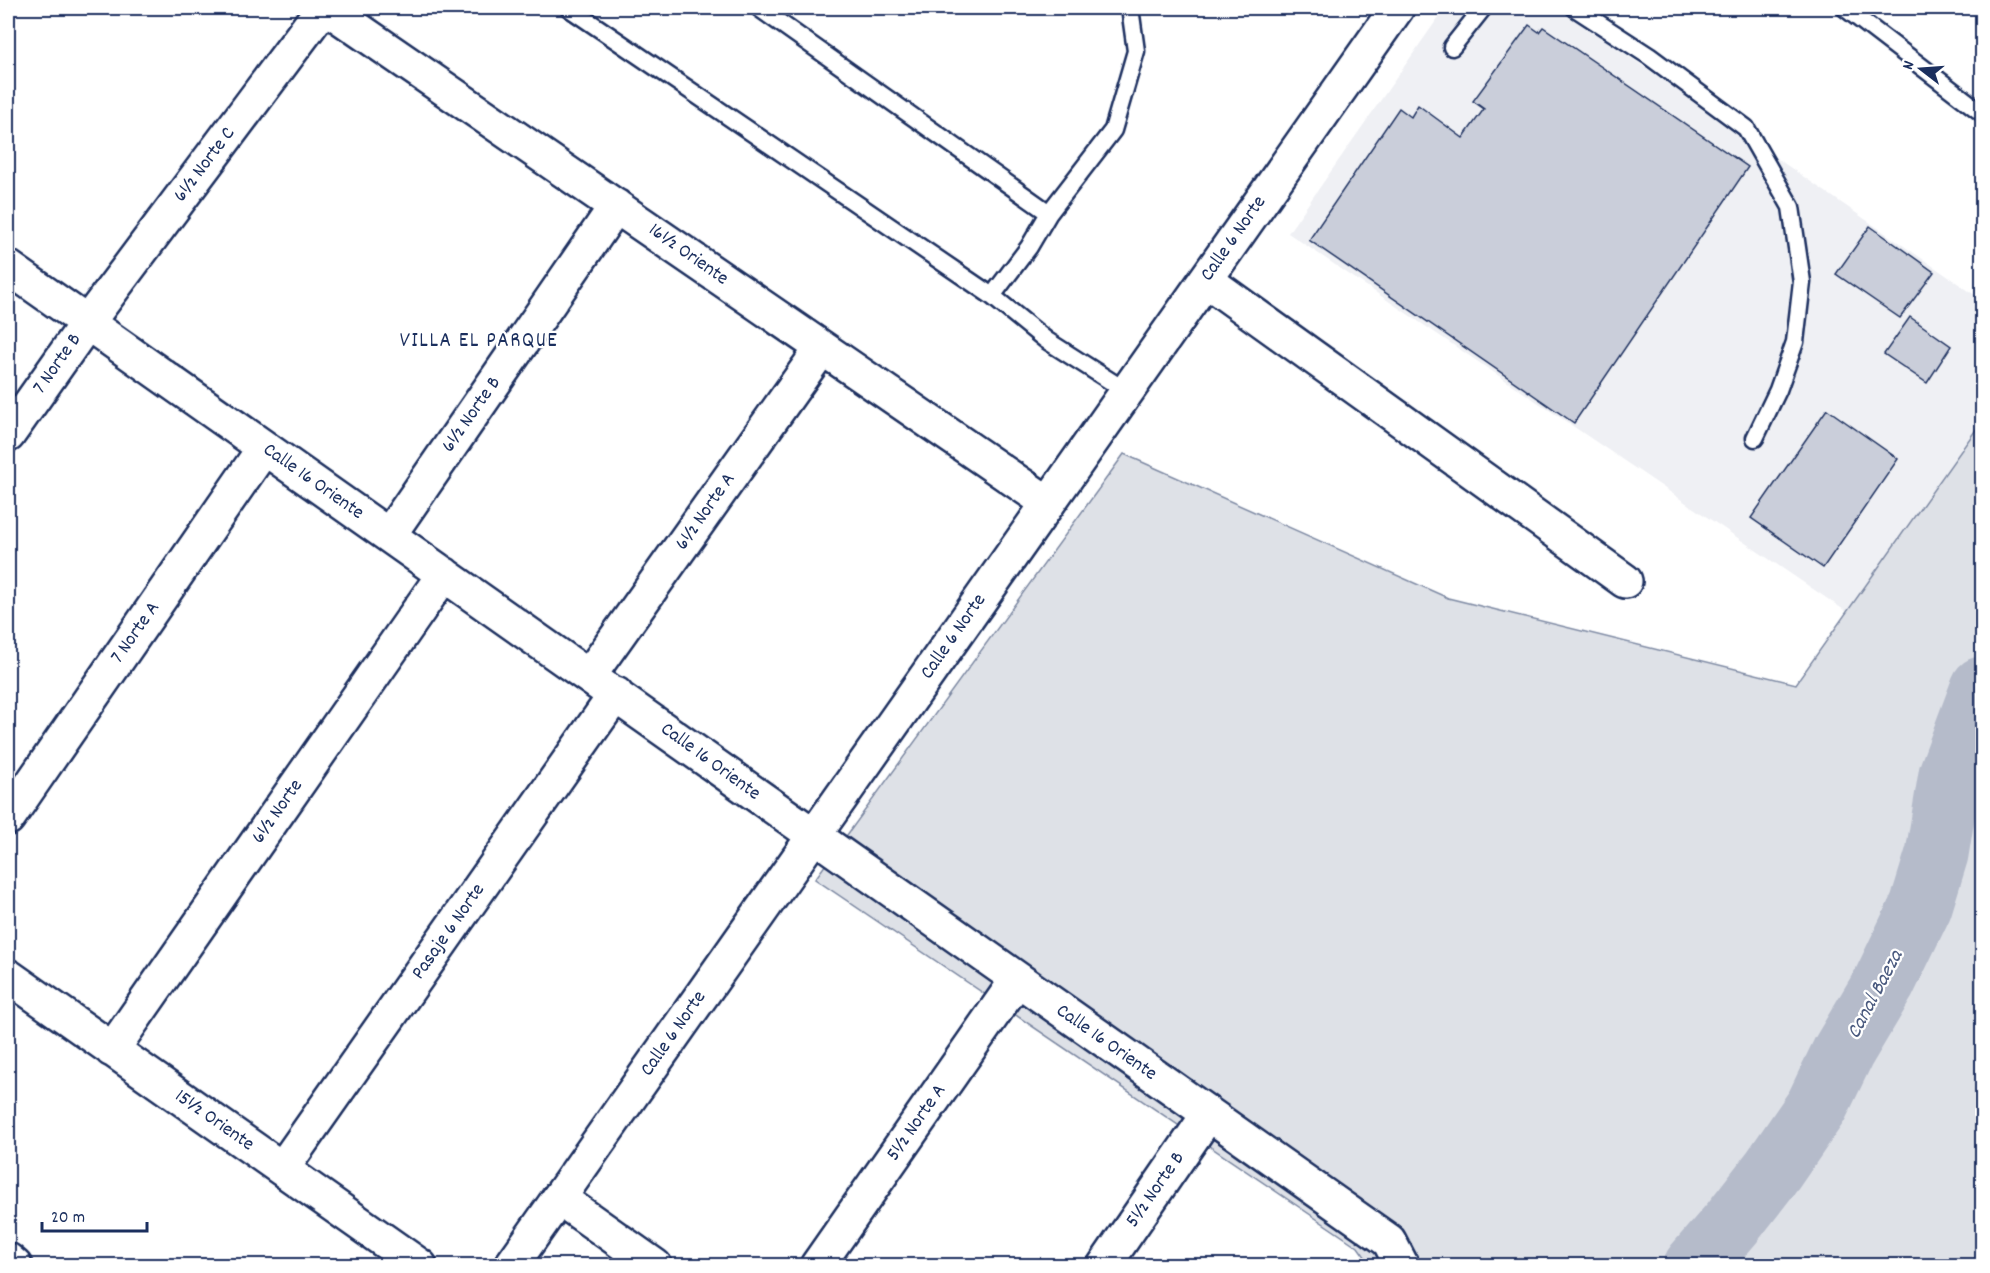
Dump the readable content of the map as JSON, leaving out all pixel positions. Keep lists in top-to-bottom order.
{
  "streets": {
    "street": [
      "6½ Norte C",
      "Calle 6 Norte",
      "16½ Oriente",
      "7 Norte B",
      "6½ Norte B",
      "Calle 16 Oriente",
      "6½ Norte A",
      "7 Norte A",
      "6½ Norte",
      "Pasaje 6 Norte",
      "15½ Oriente",
      "5½ Norte A",
      "5½ Norte B"
    ]
  },
  "crossings": [
    ["6½ Norte C", "16½ Oriente"],
    ["6½ Norte C", "7 Norte B"],
    ["6½ Norte C", "Calle 16 Oriente"],
    ["Calle 6 Norte", "16½ Oriente"],
    ["Calle 6 Norte", "Calle 16 Oriente"],
    ["16½ Oriente", "6½ Norte B"],
    ["16½ Oriente", "6½ Norte A"],
    ["7 Norte B", "Calle 16 Oriente"],
    ["6½ Norte B", "Calle 16 Oriente"],
    ["Calle 16 Oriente", "6½ Norte A"],
    ["Calle 16 Oriente", "7 Norte A"],
    ["Calle 16 Oriente", "6½ Norte"],
    ["Calle 16 Oriente", "Pasaje 6 Norte"],
    ["Calle 16 Oriente", "5½ Norte A"],
    ["Calle 16 Oriente", "5½ Norte B"],
    ["6½ Norte", "15½ Oriente"],
    ["Pasaje 6 Norte", "15½ Oriente"]
  ],
  "districts": ["VILLA EL PARQUE"],
  "water": ["Canal Baeza"],
  "scale_bar": "20 m",
  "north": "left"
}
